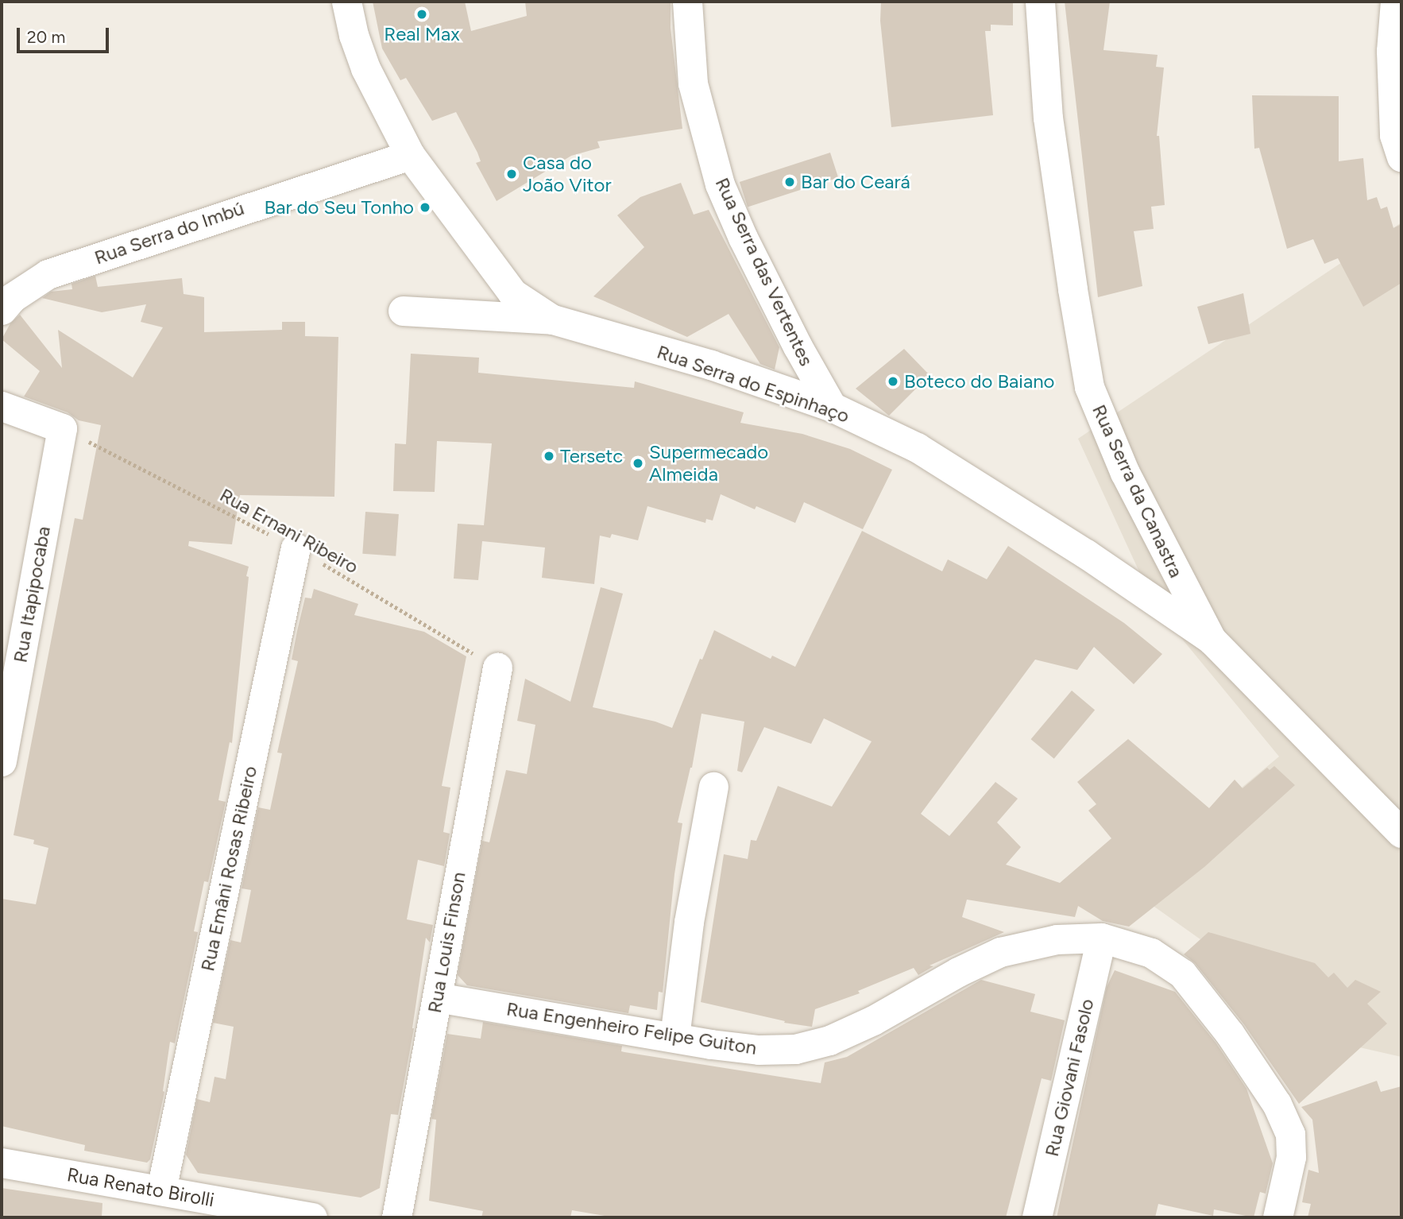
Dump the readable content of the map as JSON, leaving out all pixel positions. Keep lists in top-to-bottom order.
{
  "streets": {
    "street": [
      "Rua Serra do Imbú",
      "Rua Serra das Vertentes",
      "Rua Serra do Espinhaço",
      "Rua Serra da Canastra",
      "Rua Itapipocaba",
      "Rua Emâni Rosas Ribeiro",
      "Rua Louis Finson",
      "Rua Engenheiro Felipe Guiton",
      "Rua Giovani Fasolo",
      "Rua Renato Birolli"
    ],
    "path": ["Rua Ernani Ribeiro"]
  },
  "crossings": [
    ["Rua Serra das Vertentes", "Rua Serra do Espinhaço"],
    ["Rua Serra do Espinhaço", "Rua Serra da Canastra"],
    ["Rua Ernani Ribeiro", "Rua Itapipocaba"],
    ["Rua Ernani Ribeiro", "Rua Emâni Rosas Ribeiro"],
    ["Rua Ernani Ribeiro", "Rua Louis Finson"],
    ["Rua Emâni Rosas Ribeiro", "Rua Renato Birolli"],
    ["Rua Louis Finson", "Rua Engenheiro Felipe Guiton"],
    ["Rua Engenheiro Felipe Guiton", "Rua Giovani Fasolo"]
  ],
  "places": [
    "Real Max",
    "Casa do João Vitor",
    "Bar do Ceará",
    "Bar do Seu Tonho",
    "Boteco do Baiano",
    "Tersetc",
    "Supermecado Almeida"
  ],
  "scale_bar": "20 m"
}
